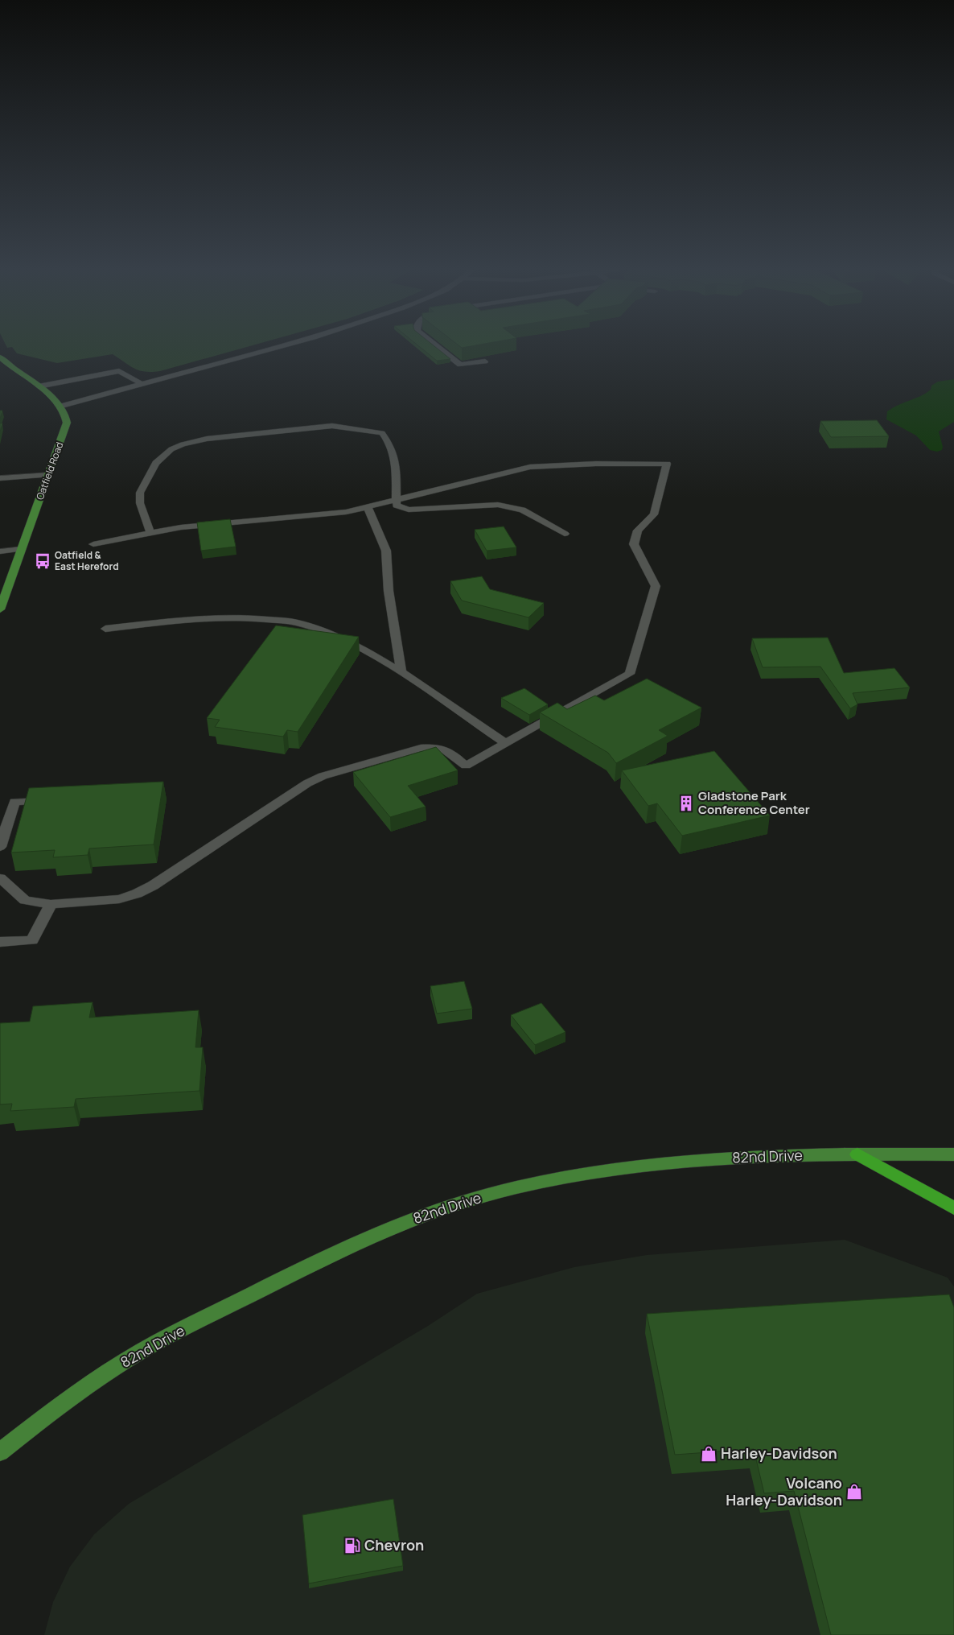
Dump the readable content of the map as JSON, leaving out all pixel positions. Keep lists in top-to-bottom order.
{
  "streets": {
    "main road": ["Oatfield Road", "82nd Drive"]
  },
  "places": {
    "bus stop": ["Oatfield & East Hereford"],
    "building": ["Gladstone Park Conference Center"],
    "shop": ["Harley-Davidson", "Volcano Harley-Davidson"],
    "fuel station": ["Chevron"]
  }
}
